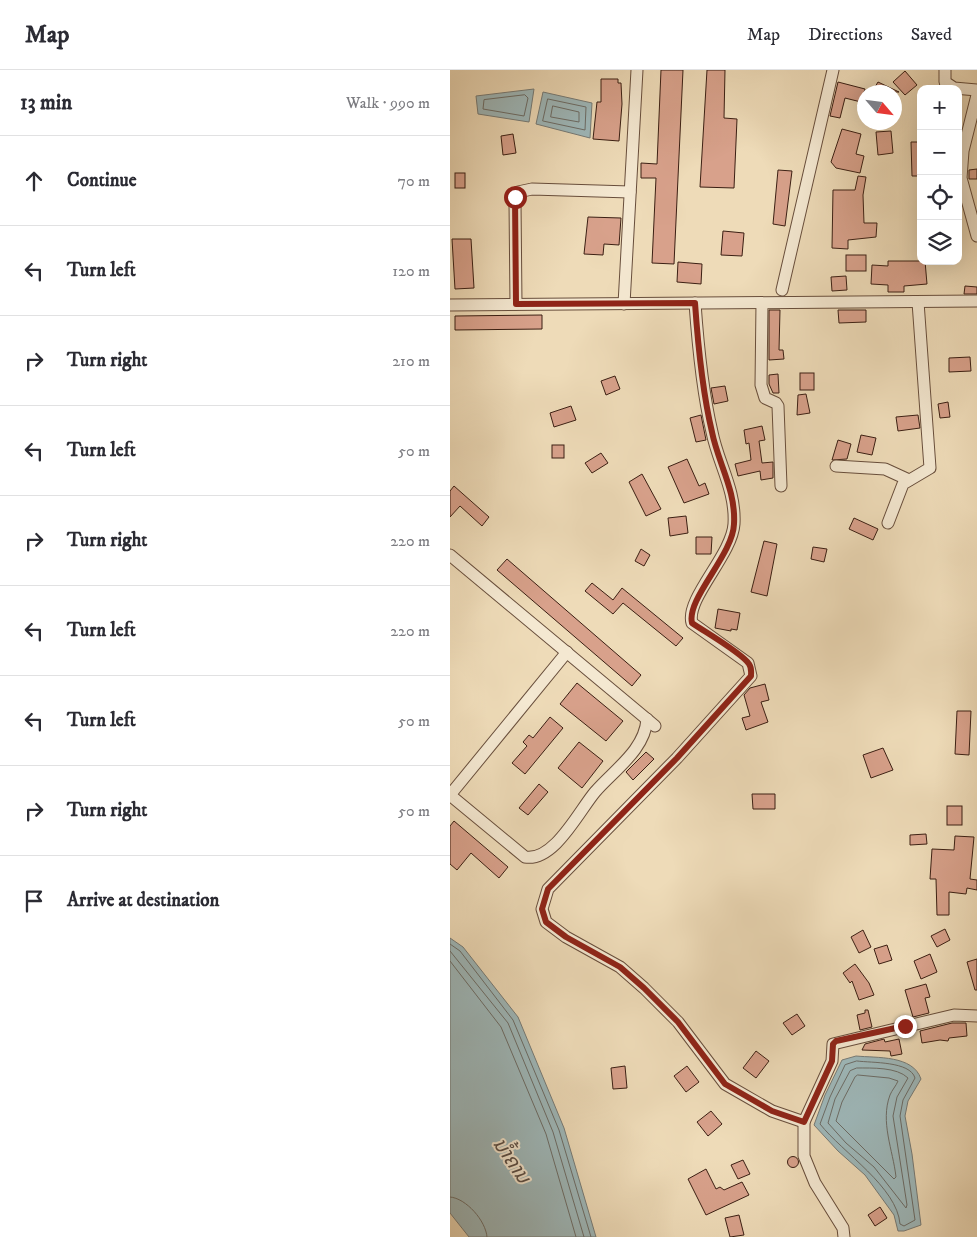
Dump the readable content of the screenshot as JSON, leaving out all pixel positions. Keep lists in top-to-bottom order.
{
  "water": ["ນ້ຳຄານ"],
  "north": "bottom right",
  "page": {
    "header": "Map",
    "nav": ["Map", "Directions", "Saved"],
    "heading": ["13 min", "Walk · 990 m"],
    "map_buttons": ["+", "−"],
    "list": [
      ["Continue", "70 m"],
      ["Turn left", "120 m"],
      ["Turn right", "210 m"],
      ["Turn left", "50 m"],
      ["Turn right", "220 m"],
      ["Turn left", "220 m"],
      ["Turn left", "50 m"],
      ["Turn right", "50 m"],
      "Arrive at destination"
    ]
  }
}
